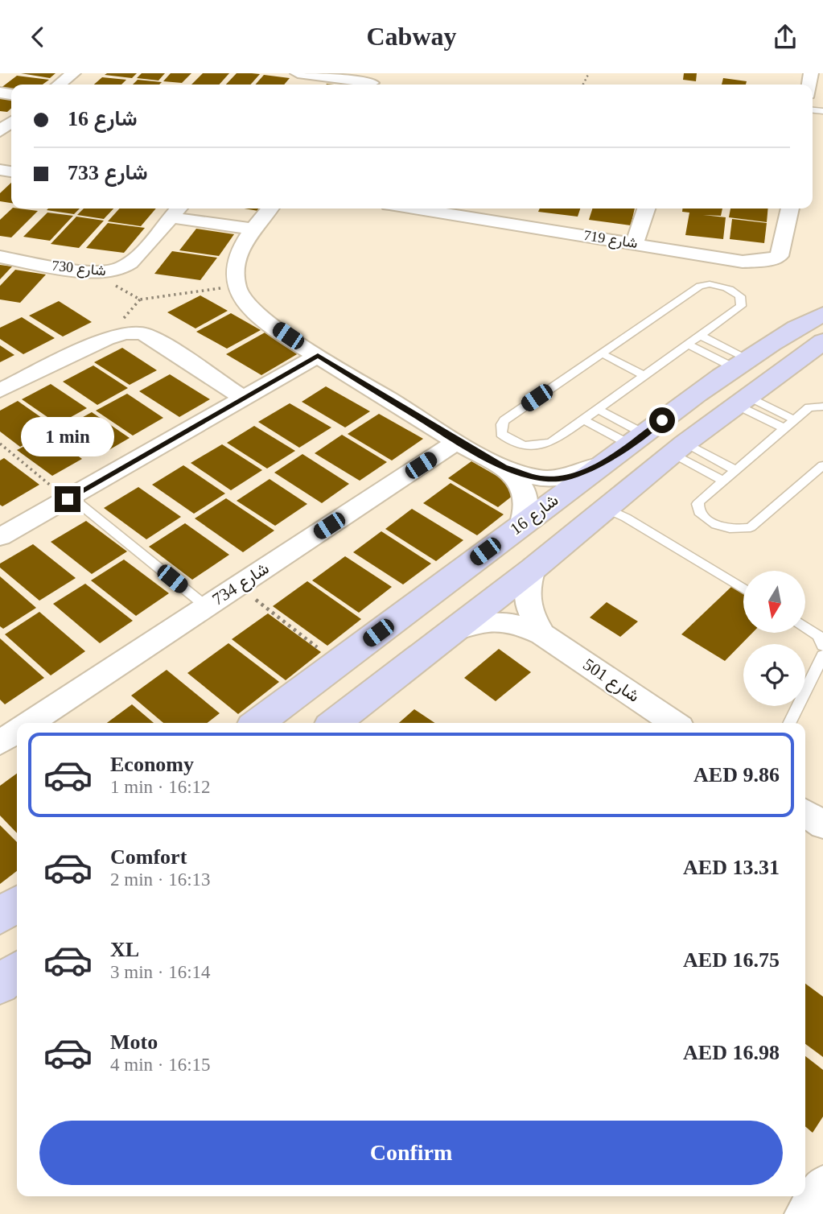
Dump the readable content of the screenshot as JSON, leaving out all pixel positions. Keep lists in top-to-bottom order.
{
  "streets": {
    "street": [
      "شارع 719",
      "شارع 730",
      "شارع 16",
      "شارع 734",
      "شارع 501"
    ]
  },
  "north": "bottom",
  "page": {
    "header": "Cabway",
    "banner": ["شارع 16", "شارع 733"],
    "bubble": "1 min",
    "list": [
      {
        "name": "Economy",
        "note": "1 min · 16:12",
        "value": "AED 9.86"
      },
      {
        "name": "Comfort",
        "note": "2 min · 16:13",
        "value": "AED 13.31"
      },
      {
        "name": "XL",
        "note": "3 min · 16:14",
        "value": "AED 16.75"
      },
      {
        "name": "Moto",
        "note": "4 min · 16:15",
        "value": "AED 16.98"
      }
    ],
    "buttons": "Confirm"
  }
}
